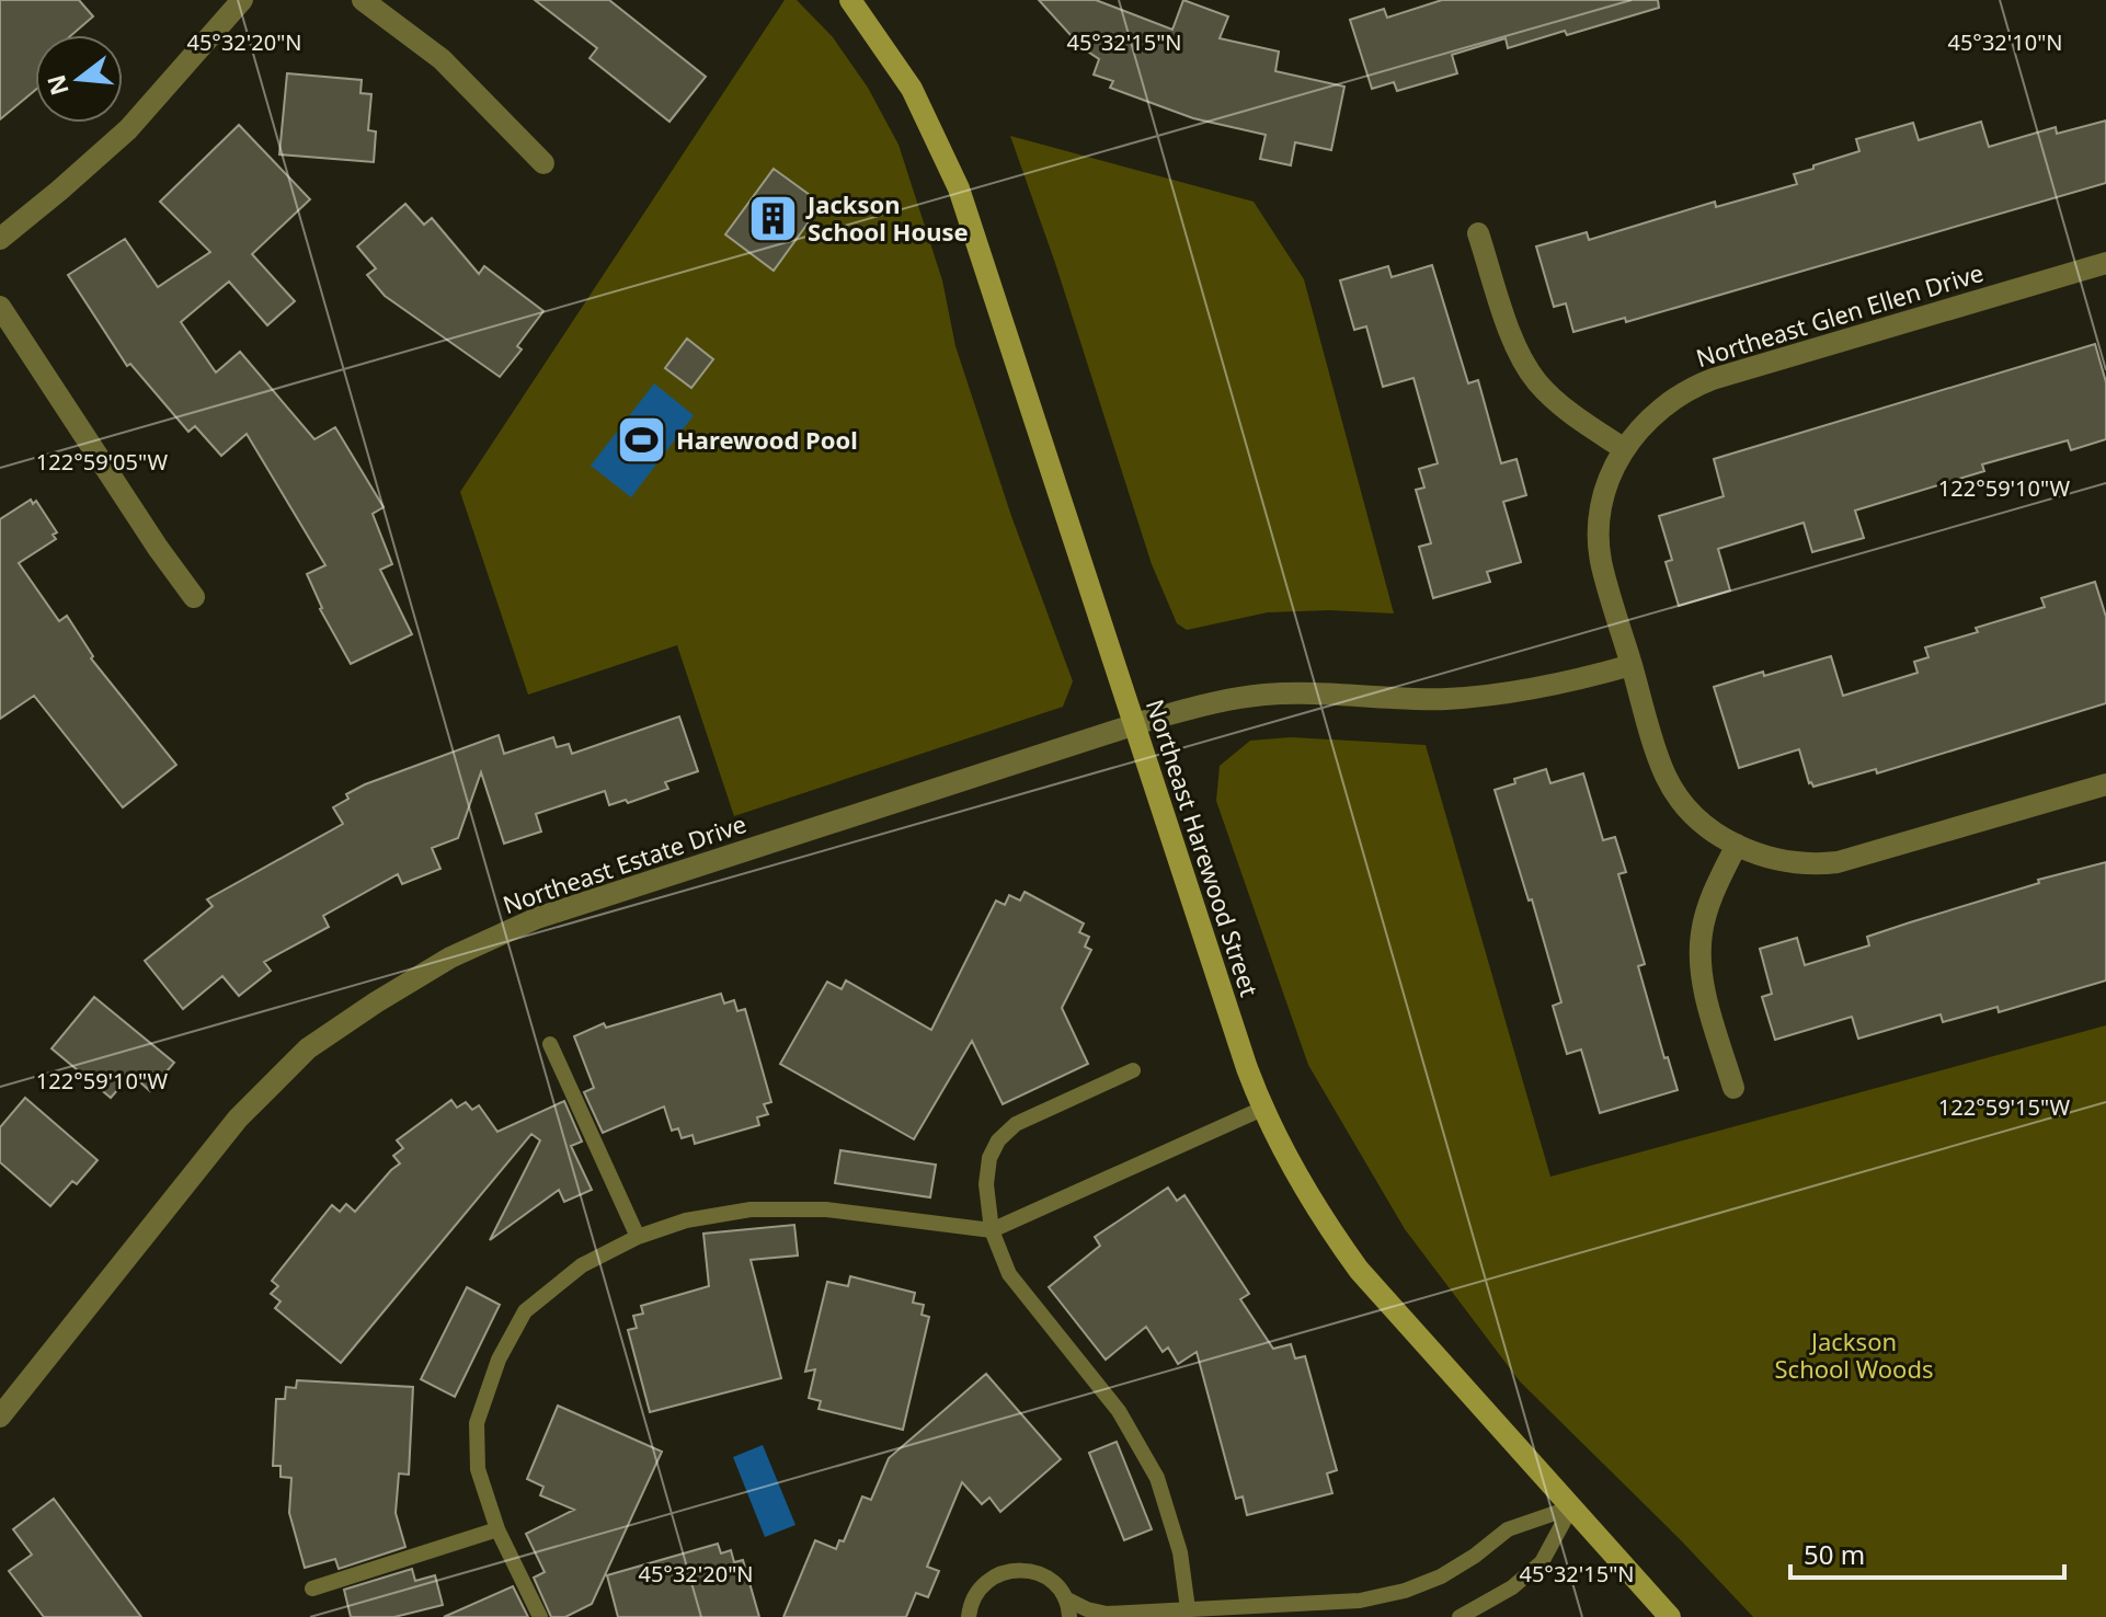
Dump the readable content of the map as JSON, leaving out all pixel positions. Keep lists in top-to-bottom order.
{
  "streets": {
    "street": ["Northeast Glen Ellen Drive", "Northeast Harewood Street", "Northeast Estate Drive"]
  },
  "crossings": [
    ["Northeast Glen Ellen Drive", "Northeast Estate Drive"],
    ["Northeast Harewood Street", "Northeast Estate Drive"]
  ],
  "parks": ["Jackson School Woods"],
  "places": {
    "building": ["Jackson School House"],
    "sports": ["Harewood Pool"]
  },
  "scale_bar": "50 m",
  "north": "left",
  "coordinates": [
    "45°32'20\"N",
    "45°32'15\"N",
    "45°32'10\"N",
    "122°59'05\"W",
    "122°59'10\"W",
    "122°59'15\"W"
  ]
}
